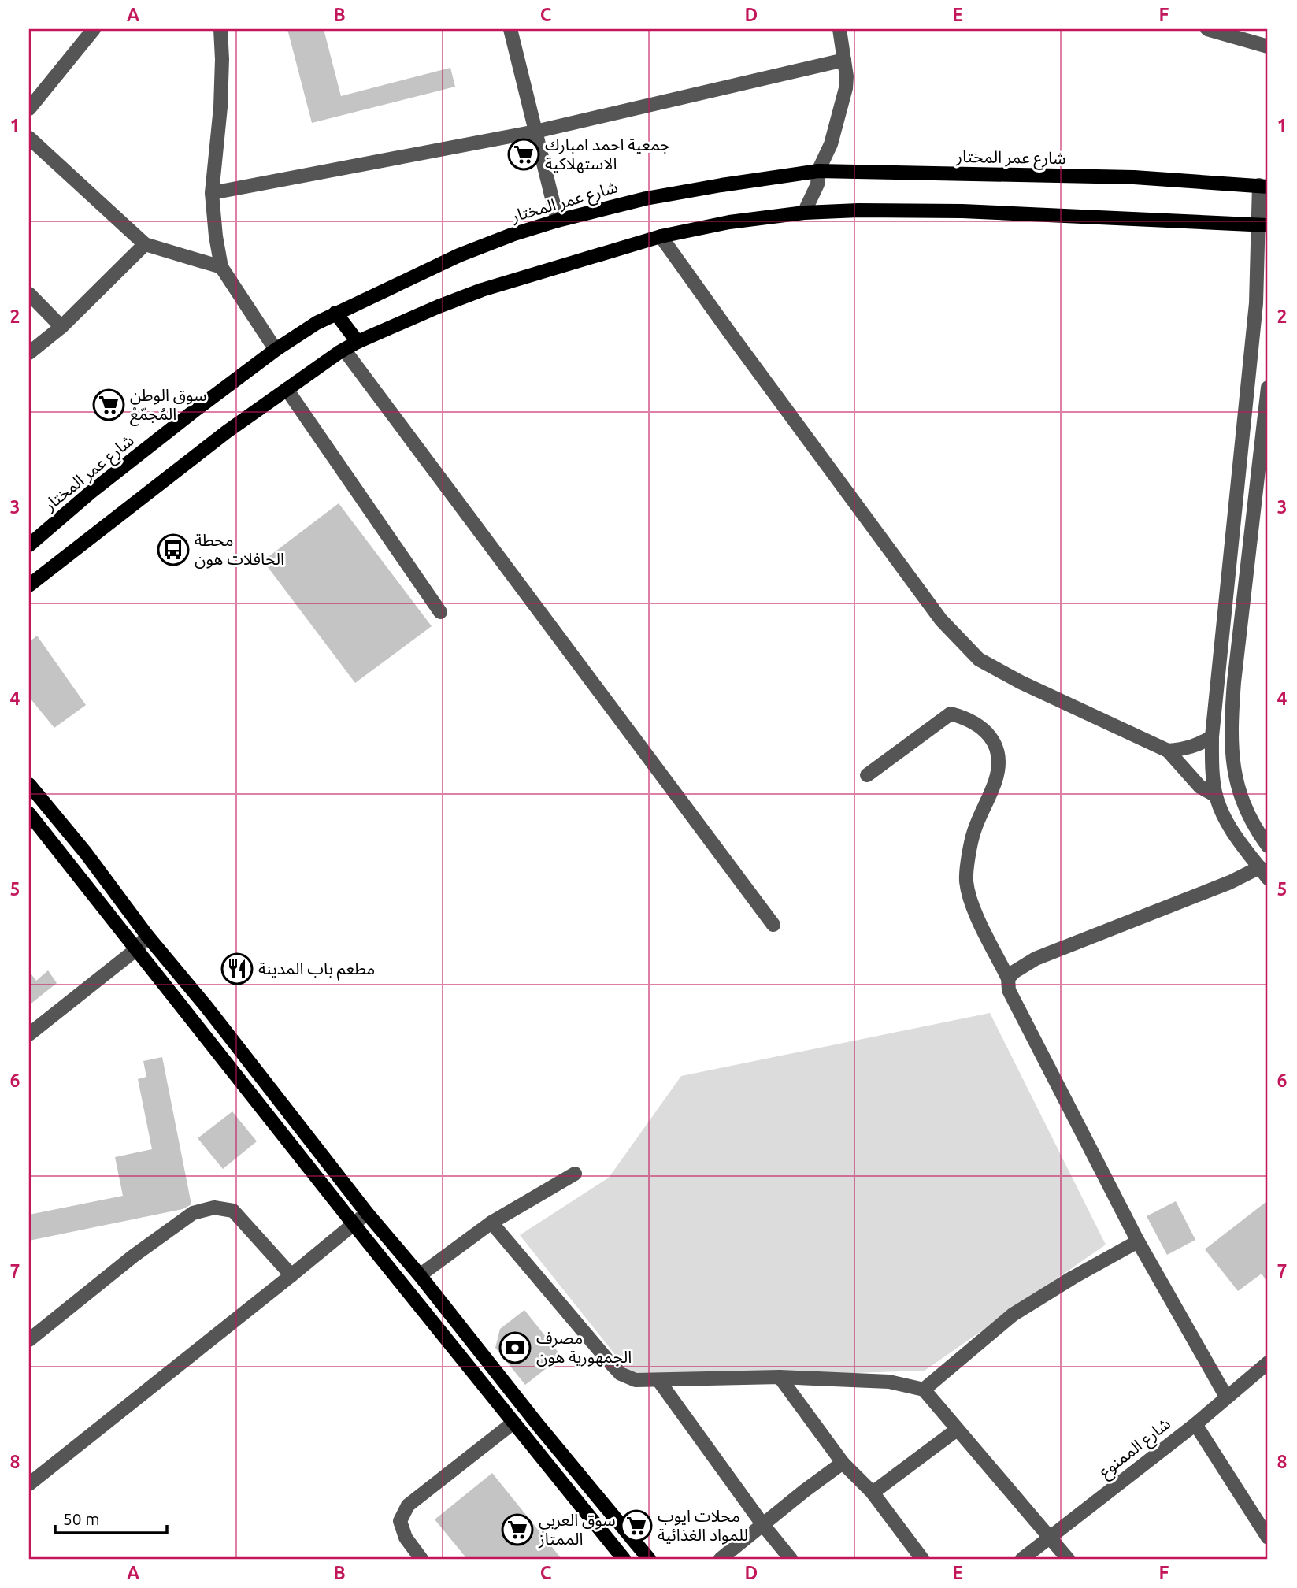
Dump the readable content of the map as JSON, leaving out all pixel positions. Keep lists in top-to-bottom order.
{
  "streets": {
    "main road": ["شارع عمر المختار"],
    "street": ["شارع الممنوع"]
  },
  "places": {
    "supermarket": [
      "جمعية احمد امبارك الاستهلاكية",
      "سوق الوطن المُجمّعْ",
      "محلات ايوب للمواد الغذائية",
      "سوق العربي الممتاز"
    ],
    "bus stop": ["محطة الحافلات هون"],
    "restaurant": ["مطعم باب المدينة"],
    "bank": ["مصرف الجمهورية هون"]
  },
  "scale_bar": "50 m",
  "grid": {
    "columns": [
      "A",
      "B",
      "C",
      "D",
      "E",
      "F"
    ],
    "rows": [
      "1",
      "2",
      "3",
      "4",
      "5",
      "6",
      "7",
      "8"
    ]
  }
}
